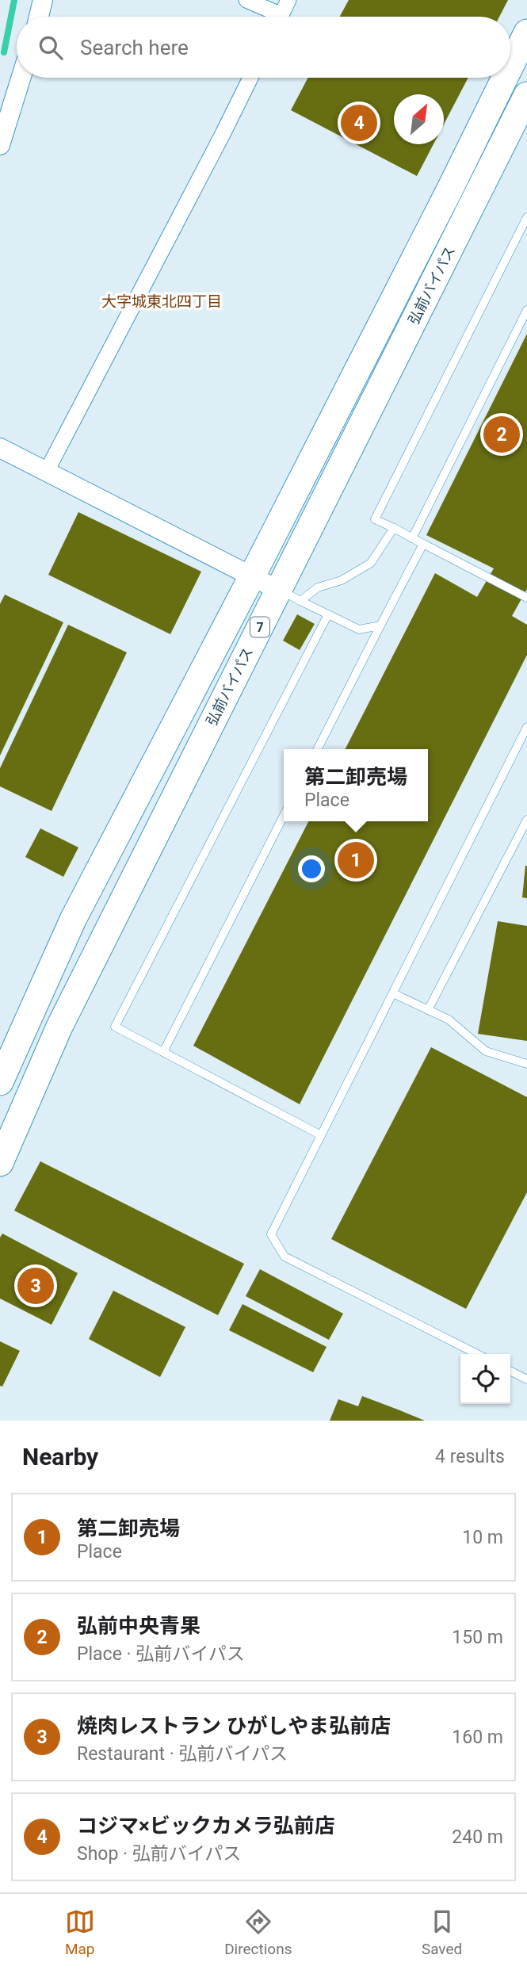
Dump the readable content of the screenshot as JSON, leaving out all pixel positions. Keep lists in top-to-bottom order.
{
  "streets": {
    "highway": ["弘前バイパス", "7"]
  },
  "districts": ["大字城東北四丁目"],
  "north": "top right",
  "page": {
    "search": "Search here",
    "pins": [
      "4",
      "2",
      "1",
      "3"
    ],
    "popup": ["第二卸売場", "Place"],
    "heading": ["Nearby", "4 results"],
    "list": [
      {
        "mark": "1",
        "name": "第二卸売場",
        "note": "Place",
        "value": "10 m"
      },
      {
        "mark": "2",
        "name": "弘前中央青果",
        "note": "Place · 弘前バイパス",
        "value": "150 m"
      },
      {
        "mark": "3",
        "name": "焼肉レストラン ひがしやま弘前店",
        "note": "Restaurant · 弘前バイパス",
        "value": "160 m"
      },
      {
        "mark": "4",
        "name": "コジマ×ビックカメラ弘前店",
        "note": "Shop · 弘前バイパス",
        "value": "240 m"
      }
    ],
    "nav": ["Map", "Directions", "Saved"]
  }
}
